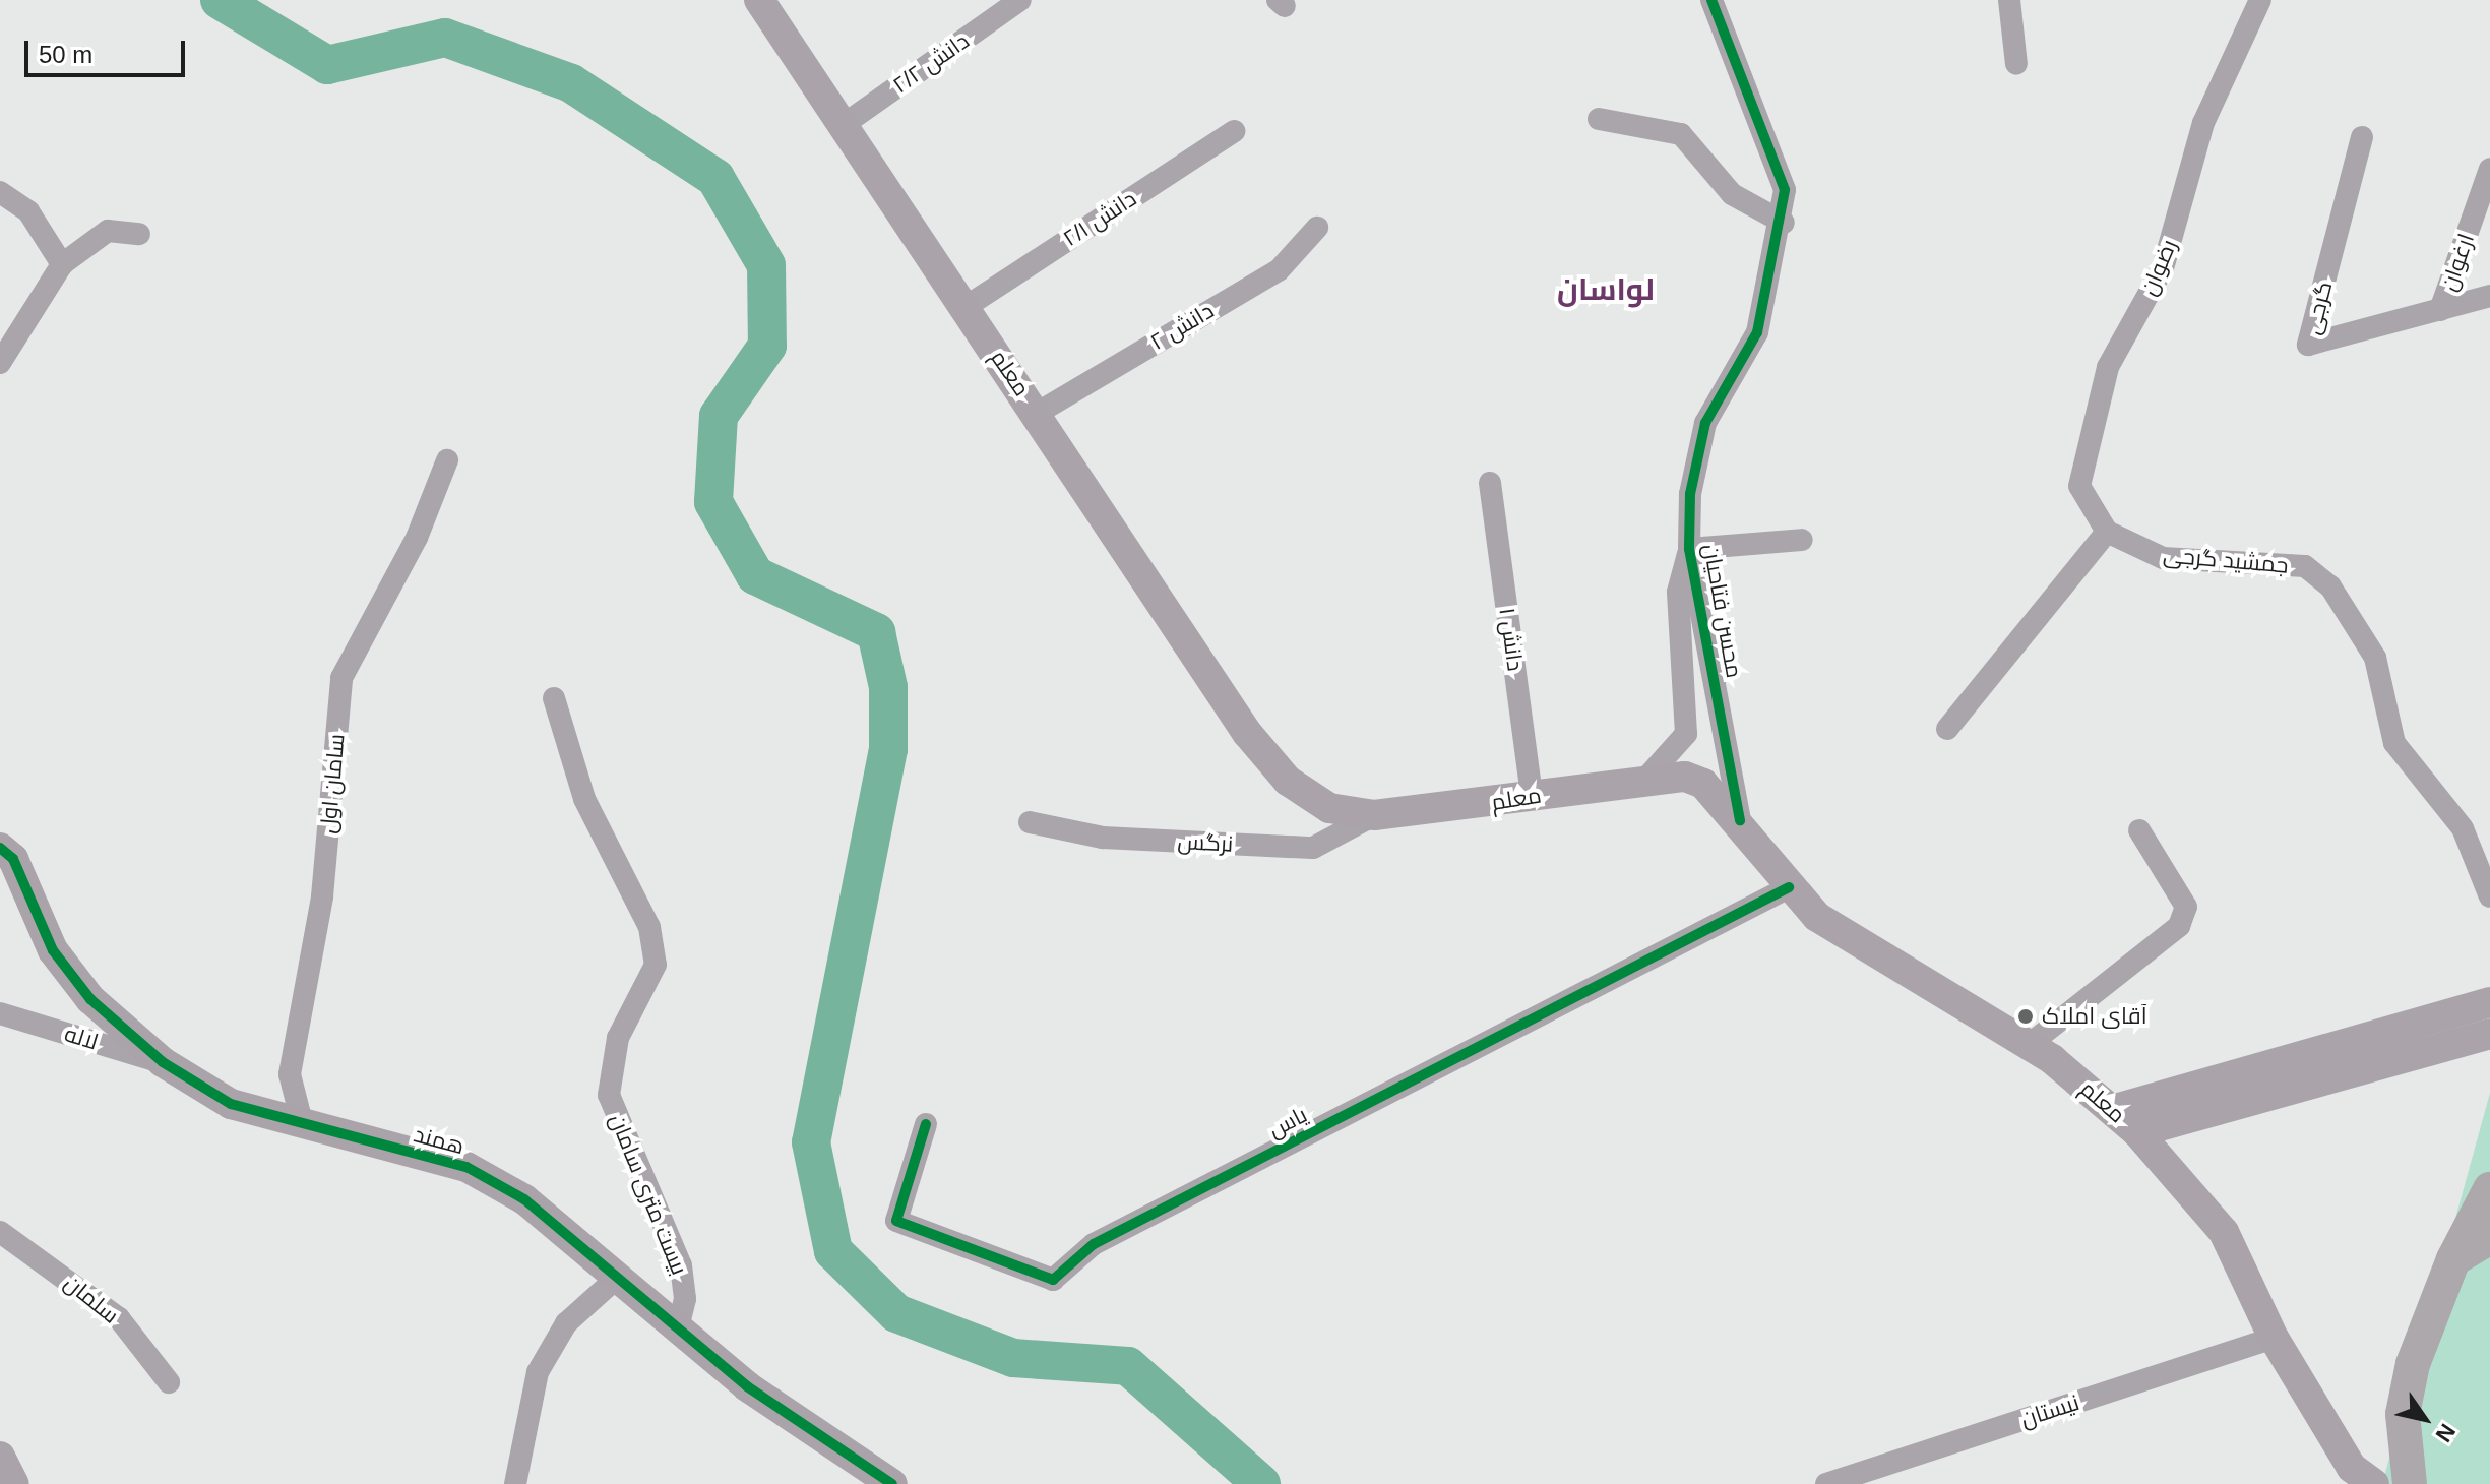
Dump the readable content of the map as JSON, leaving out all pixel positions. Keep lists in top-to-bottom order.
{
  "streets": {
    "main road": ["معلم", "همند"],
    "street": [
      "دانش ۲/۲",
      "دانش ۲/۱",
      "ارغوان",
      "رضوان",
      "گرجی",
      "دانش ۲",
      "جمشید گرجی",
      "محسن فتاحیان",
      "دانش ۱",
      "سامان اول",
      "نرگس",
      "لاله",
      "یاس",
      "بیست متری سامان",
      "سلمان",
      "نیستان"
    ]
  },
  "crossings": [
    ["دانش ۲/۲", "معلم"],
    ["دانش ۲/۱", "معلم"],
    ["ارغوان", "گرجی"],
    ["رضوان", "جمشید گرجی"],
    ["دانش ۲", "معلم"],
    ["معلم", "محسن فتاحیان"],
    ["معلم", "دانش ۱"],
    ["معلم", "نرگس"],
    ["معلم", "یاس"],
    ["معلم", "نیستان"],
    ["سامان اول", "همند"],
    ["لاله", "همند"],
    ["همند", "بیست متری سامان"]
  ],
  "districts": ["لواسان"],
  "places": ["آقای املاک"],
  "scale_bar": "50 m",
  "north": "bottom right"
}
